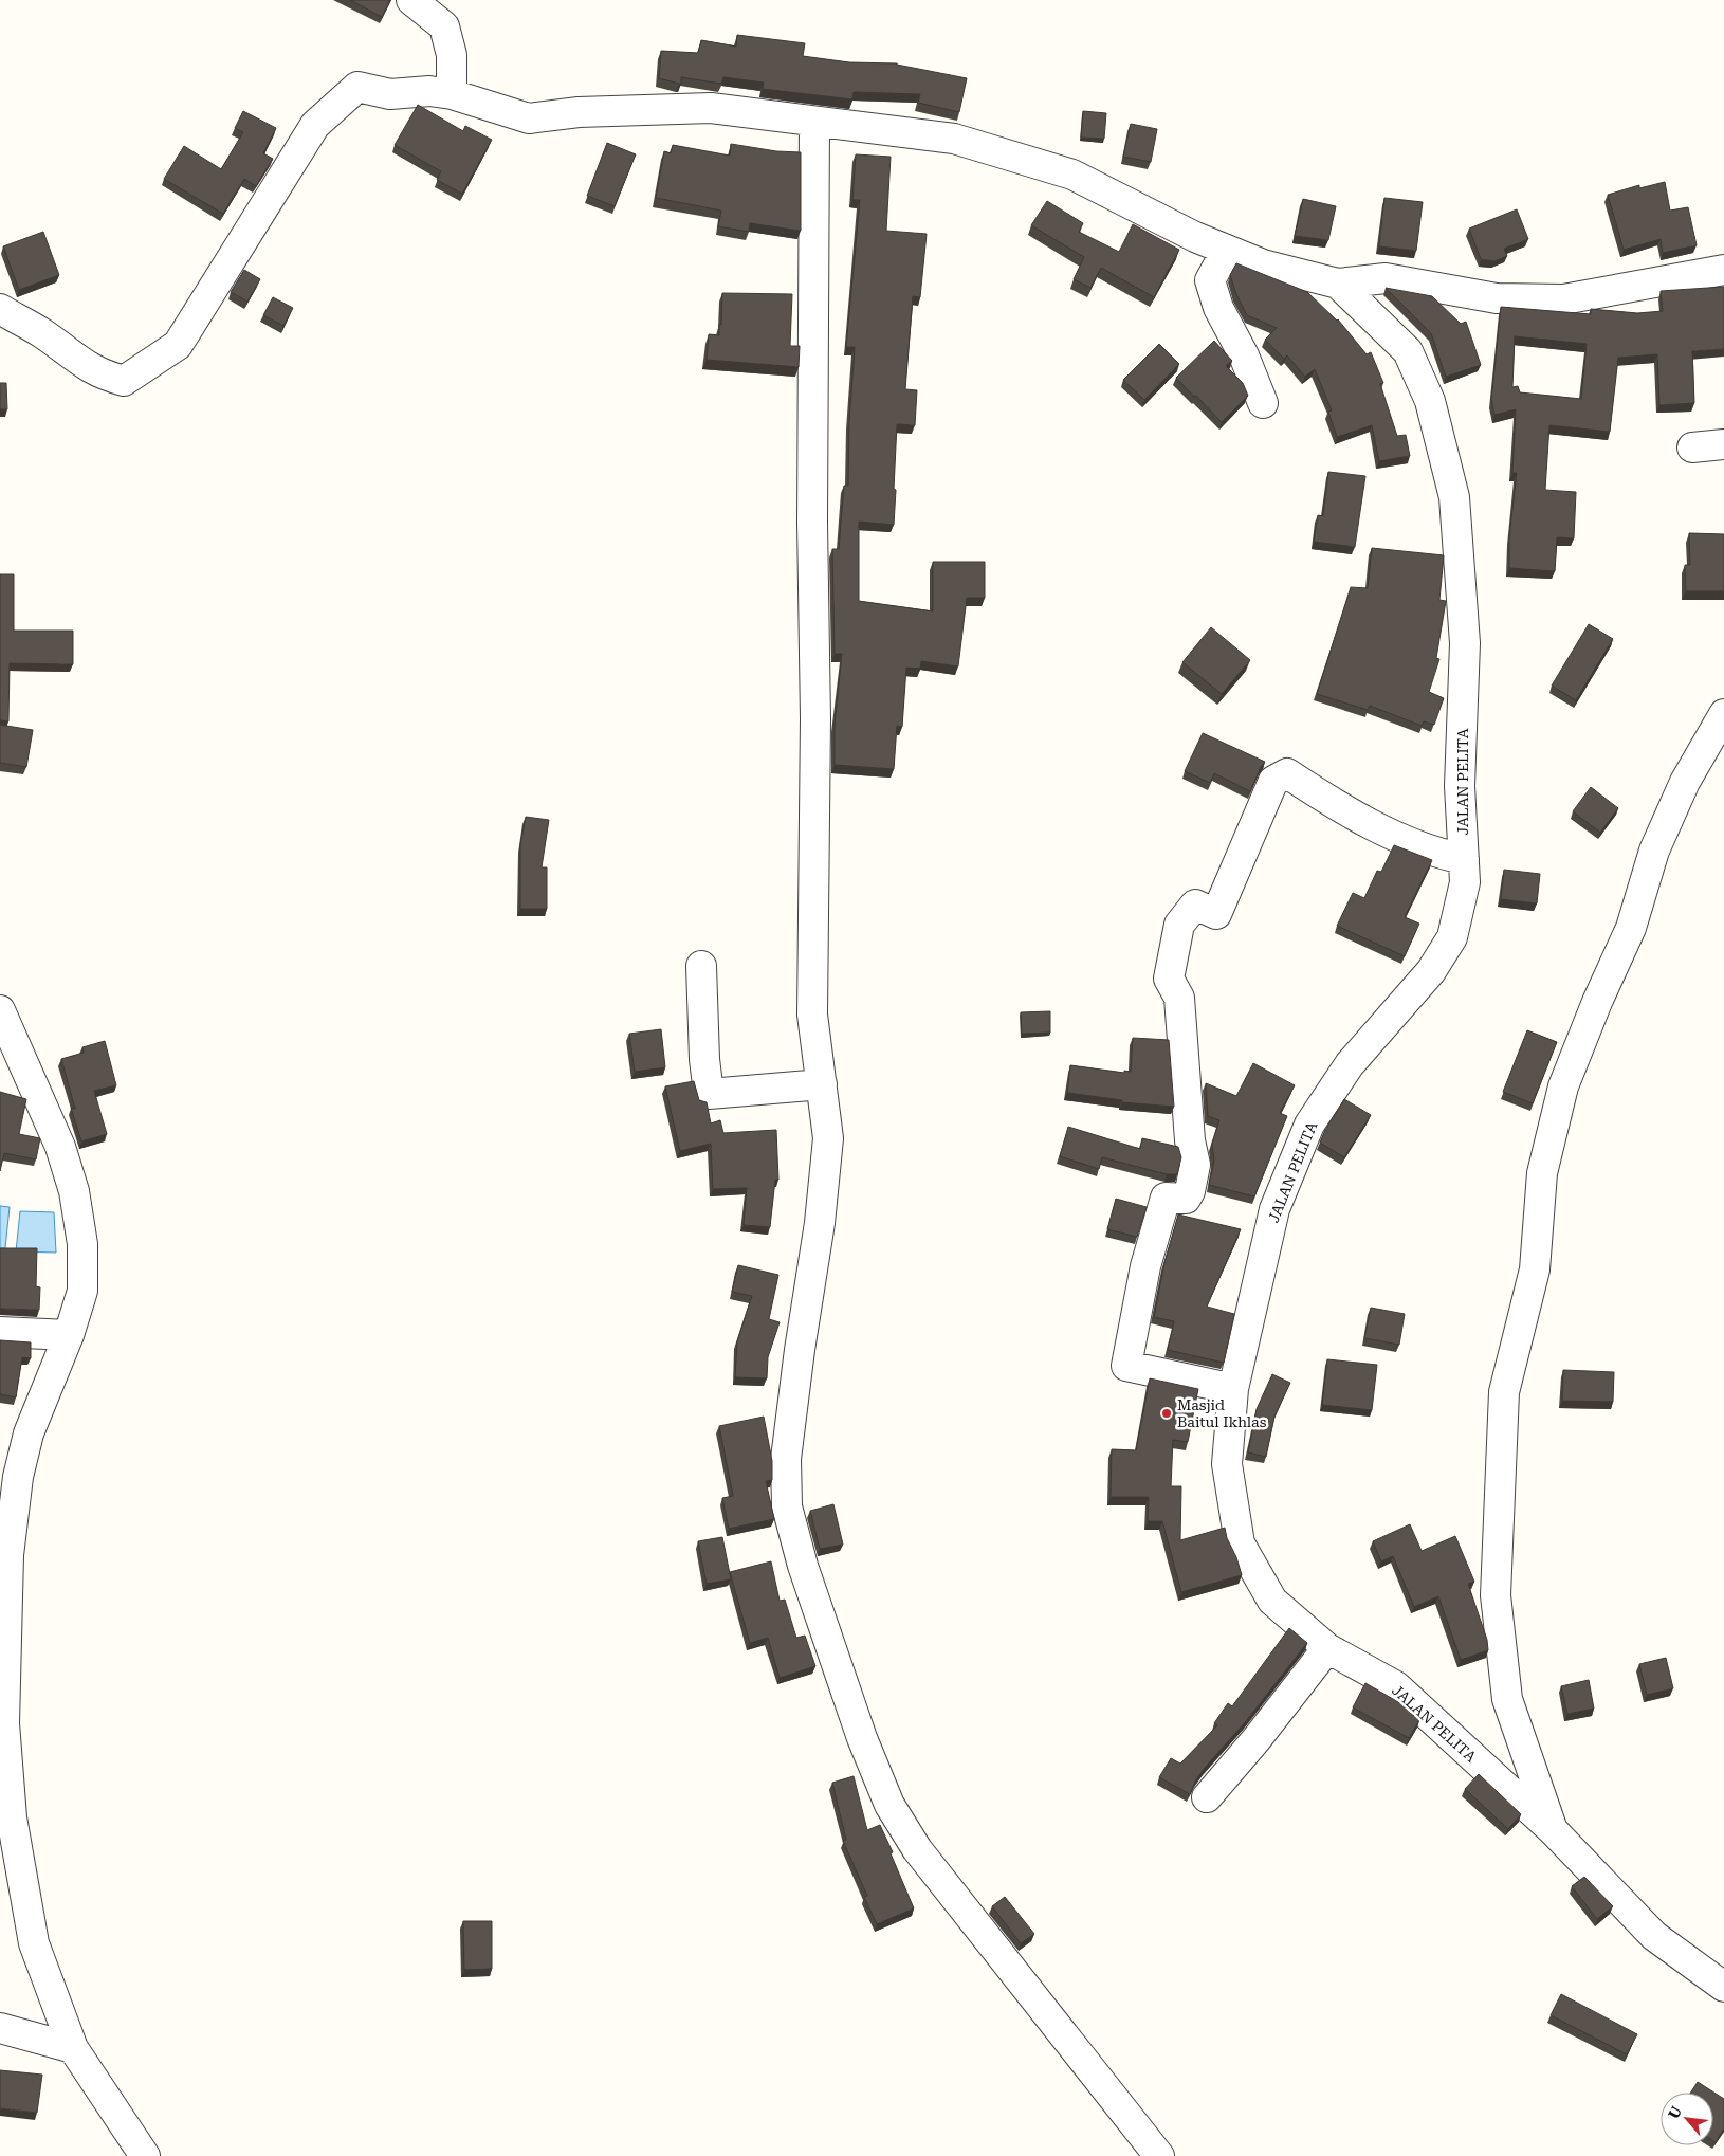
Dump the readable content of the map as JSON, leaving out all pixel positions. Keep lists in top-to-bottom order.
{
  "streets": {
    "street": ["JALAN PELITA"]
  },
  "places": ["Masjid Baitul Ikhlas"],
  "north": "top left"
}
